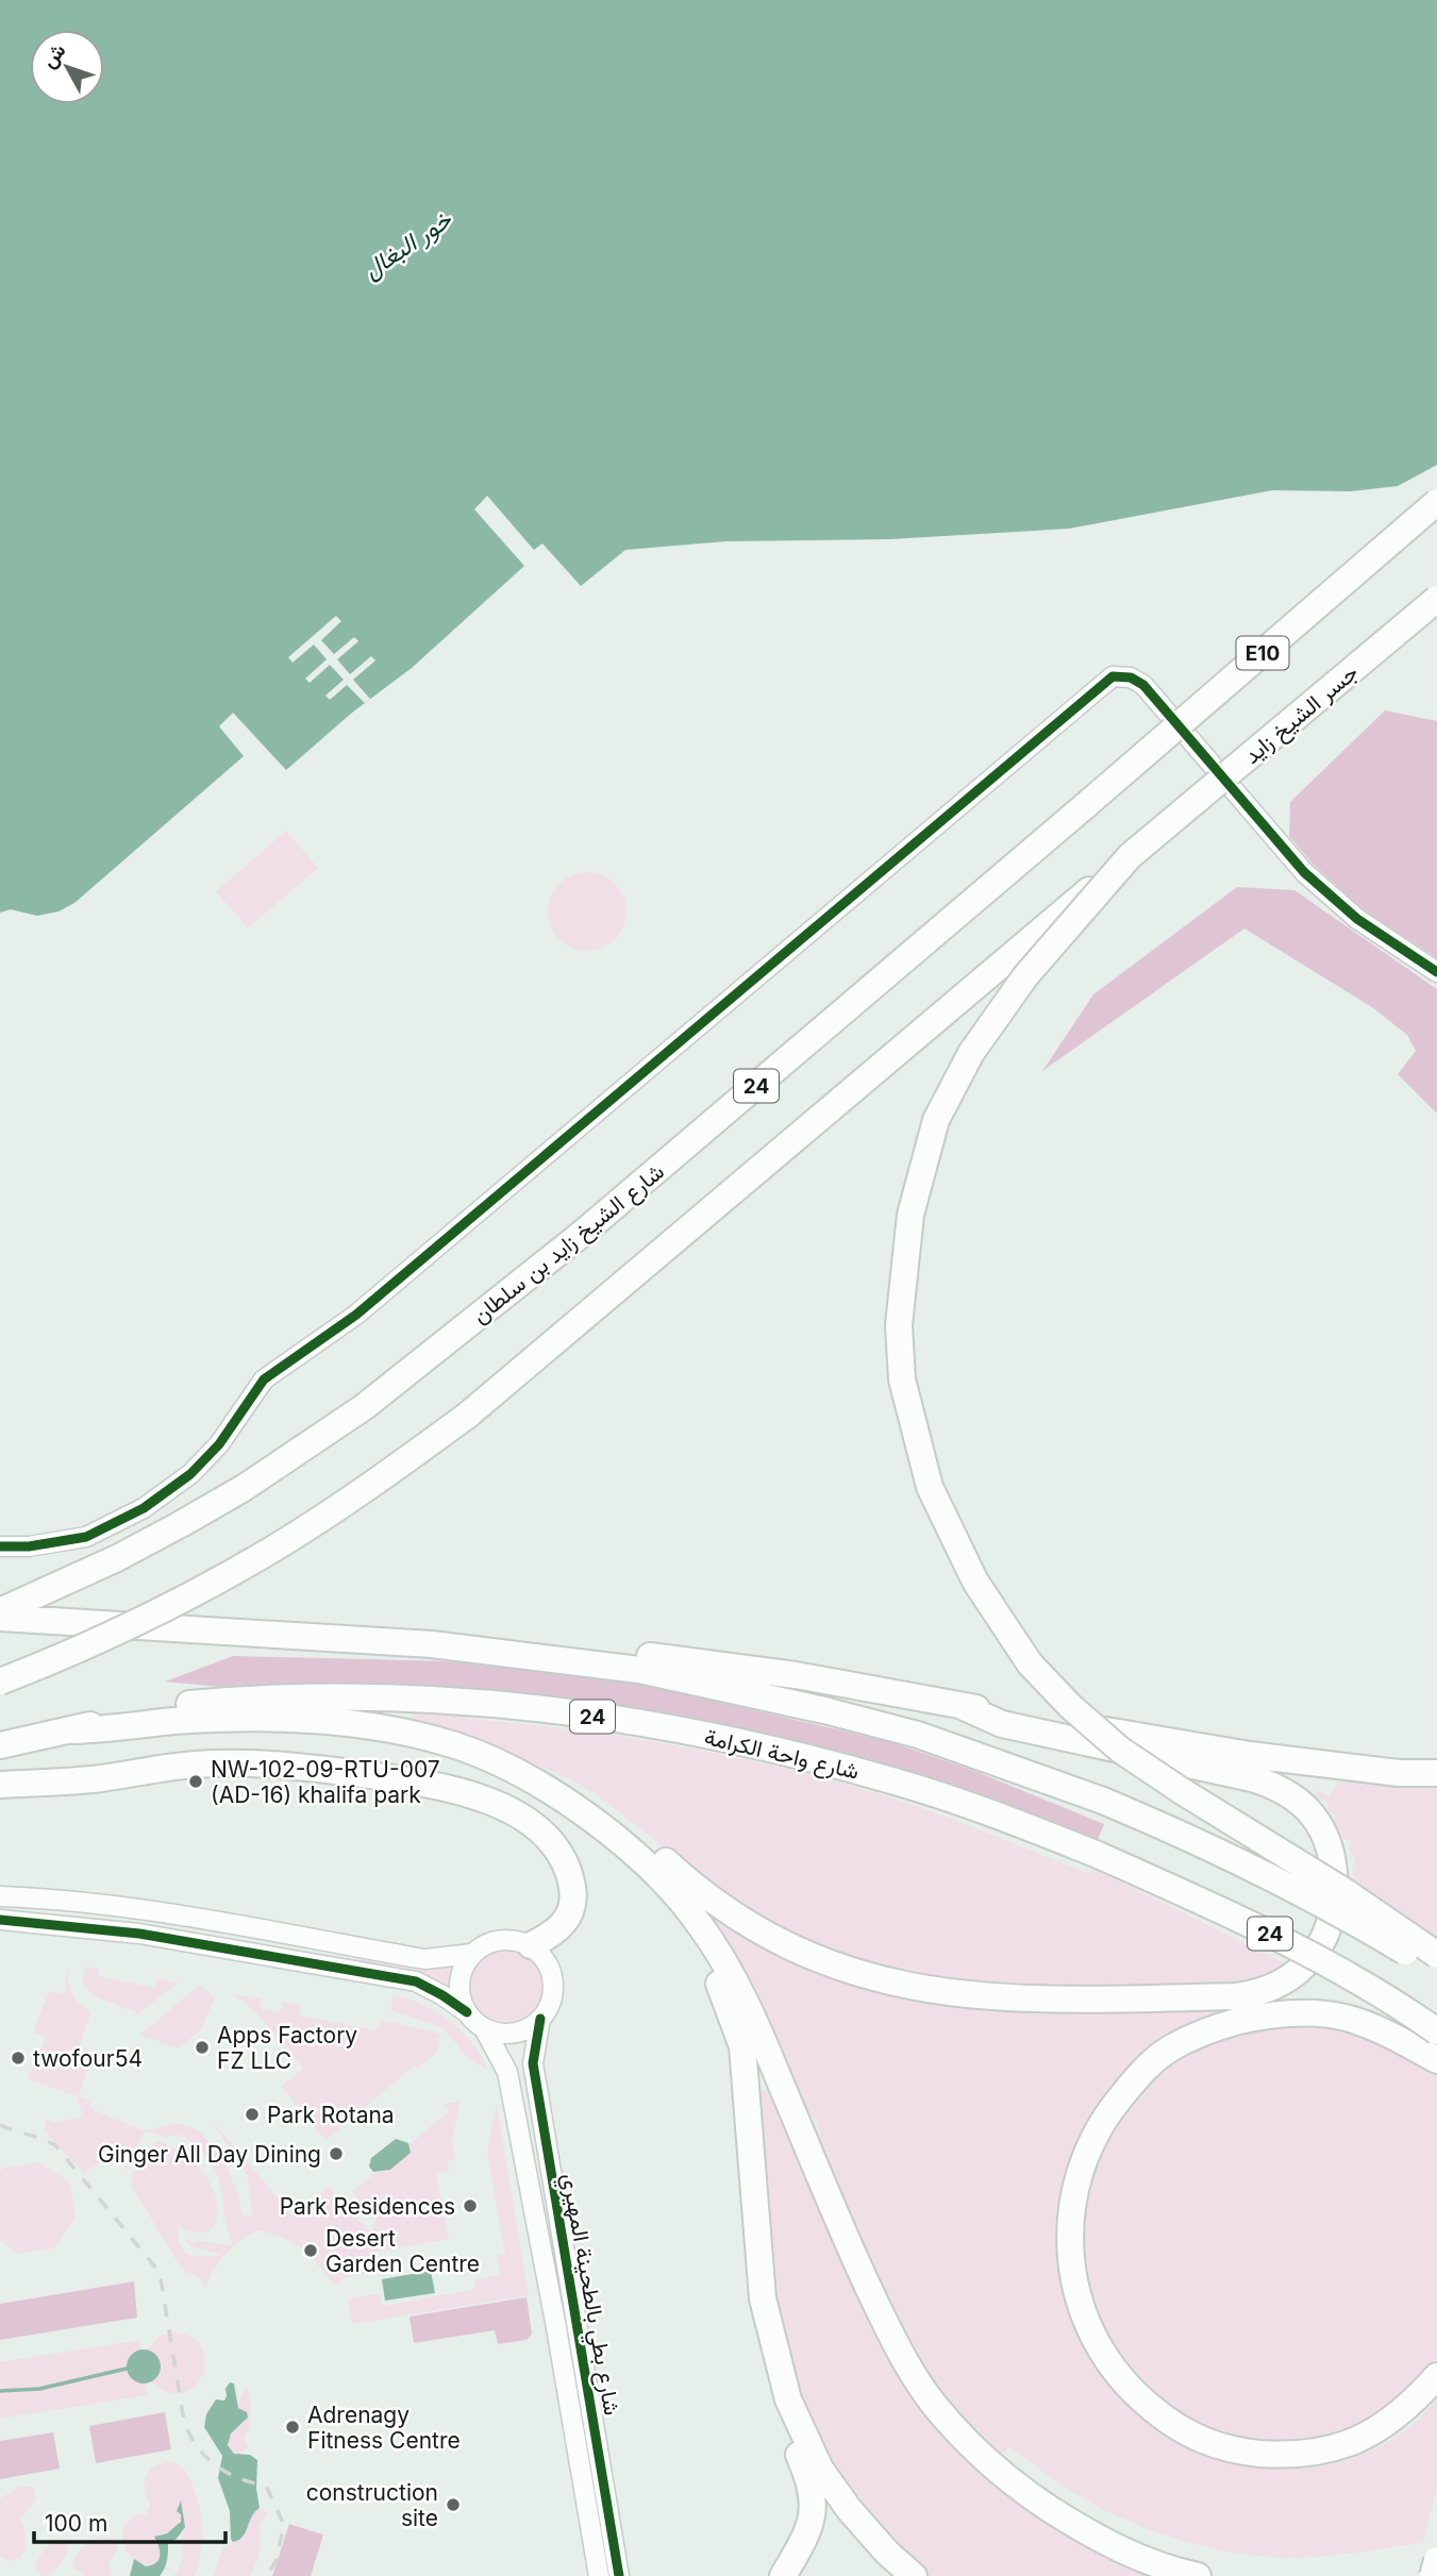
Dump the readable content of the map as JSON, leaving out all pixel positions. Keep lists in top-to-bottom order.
{
  "streets": {
    "highway": [
      "E10",
      "جسر الشيخ زايد",
      "24",
      "شارع الشيخ زايد بن سلطان",
      "شارع واحة الكرامة"
    ],
    "street": ["شارع بطي بالطحينة المهيري"]
  },
  "crossings": [
    ["E10", "شارع الشيخ زايد بن سلطان"],
    ["24", "شارع واحة الكرامة"]
  ],
  "water": ["خور البغال"],
  "places": [
    "NW-102-09-RTU-007 (AD-16) khalifa park",
    "Apps Factory FZ LLC",
    "twofour54",
    "Park Rotana",
    "Ginger All Day Dining",
    "Park Residences",
    "Desert Garden Centre",
    "Adrenagy Fitness Centre",
    "construction site"
  ],
  "scale_bar": "100 m",
  "north": "top left"
}
